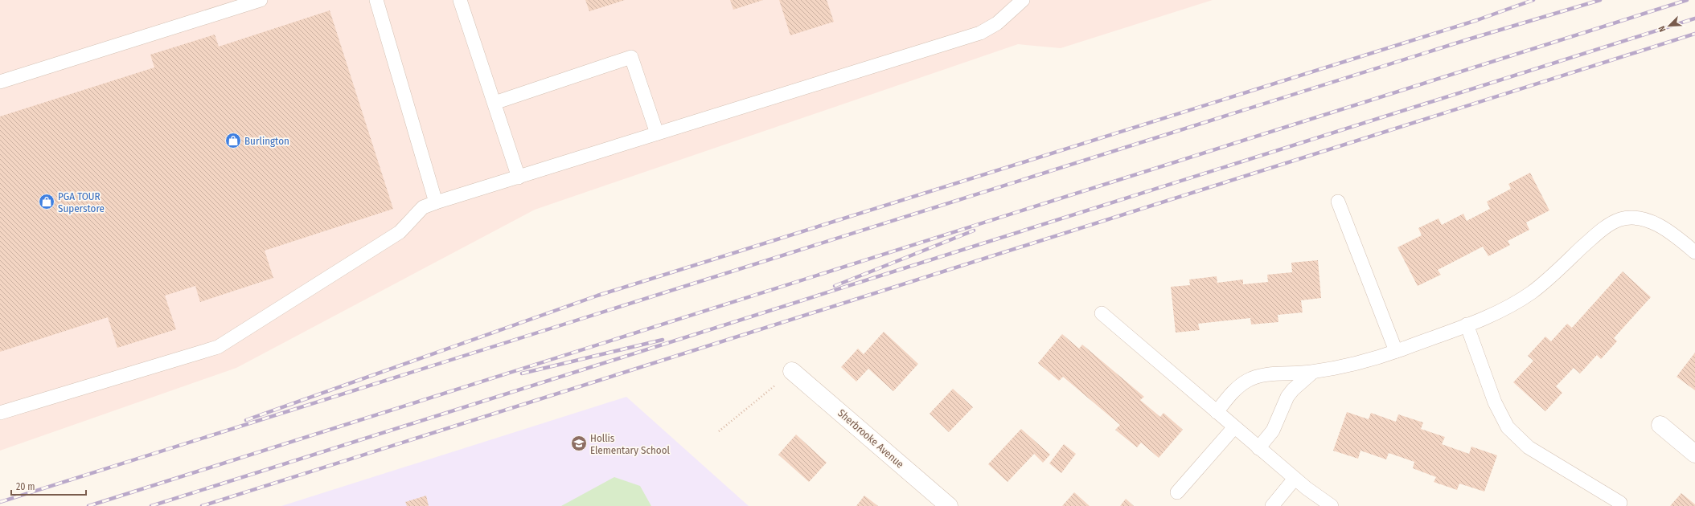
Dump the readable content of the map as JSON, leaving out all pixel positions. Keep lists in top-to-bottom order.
{
  "streets": {
    "street": ["Sherbrooke Avenue"]
  },
  "places": {
    "shop": ["Burlington", "PGA TOUR Superstore"],
    "school or university": ["Hollis Elementary School"]
  },
  "scale_bar": "20 m",
  "north": "bottom left"
}
